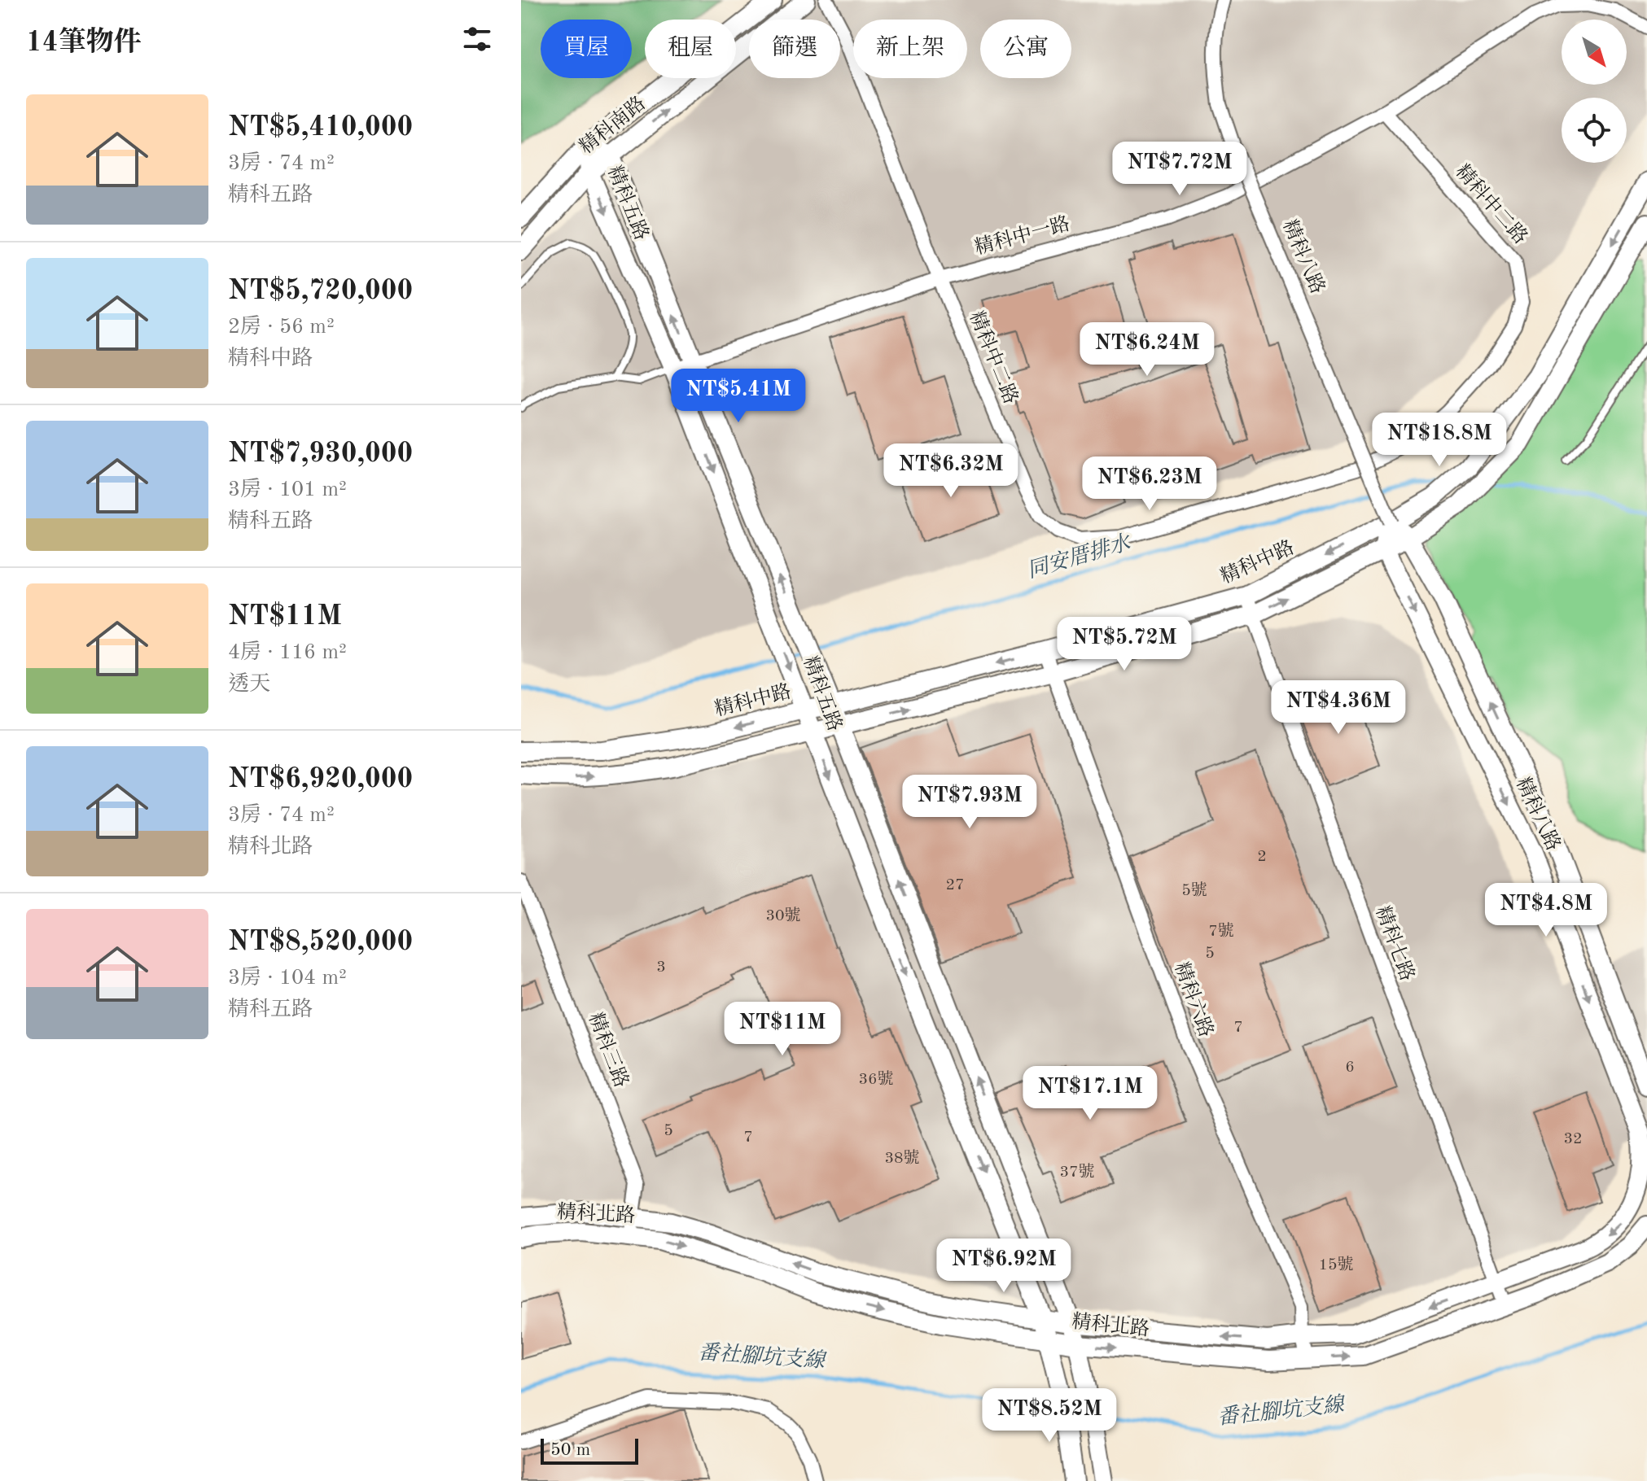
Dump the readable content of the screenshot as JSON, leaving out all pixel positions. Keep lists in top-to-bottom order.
{
  "streets": {
    "street": [
      "精科南路",
      "精科五路",
      "精科中二路",
      "精科中一路",
      "精科八路",
      "精科中路",
      "精科七路",
      "精科六路",
      "精科三路",
      "精科北路"
    ]
  },
  "crossings": [
    ["精科南路", "精科五路"],
    ["精科五路", "精科中一路"],
    ["精科五路", "精科中路"],
    ["精科五路", "精科北路"],
    ["精科中二路", "精科中一路"],
    ["精科八路", "精科中路"],
    ["精科八路", "精科七路"],
    ["精科八路", "精科北路"],
    ["精科中路", "精科七路"],
    ["精科中路", "精科六路"],
    ["精科七路", "精科北路"],
    ["精科六路", "精科北路"],
    ["精科三路", "精科北路"]
  ],
  "water": ["同安厝排水", "番社腳坑支線"],
  "house_numbers": [
    "2",
    "27",
    "5號",
    "30號",
    "7號",
    "5",
    "3",
    "7",
    "6",
    "36號",
    "5",
    "7",
    "32",
    "38號",
    "37號",
    "15號"
  ],
  "scale_bar": "50 m",
  "north": "bottom right",
  "page": {
    "heading": "14筆物件",
    "chip": [
      "買屋",
      "租屋",
      "篩選",
      "新上架",
      "公寓"
    ],
    "list": [
      {
        "name": "NT$5,410,000",
        "note": "3房 · 74 m² · 精科五路"
      },
      {
        "name": "NT$5,720,000",
        "note": "2房 · 56 m² · 精科中路"
      },
      {
        "name": "NT$7,930,000",
        "note": "3房 · 101 m² · 精科五路"
      },
      {
        "name": "NT$11M",
        "note": "4房 · 116 m² · 透天"
      },
      {
        "name": "NT$6,920,000",
        "note": "3房 · 74 m² · 精科北路"
      },
      {
        "name": "NT$8,520,000",
        "note": "3房 · 104 m² · 精科五路"
      }
    ],
    "price": [
      "NT$7.72M",
      "NT$6.24M",
      "NT$5.41M",
      "NT$18.8M",
      "NT$6.32M",
      "NT$6.23M",
      "NT$5.72M",
      "NT$4.36M",
      "NT$7.93M",
      "NT$4.8M",
      "NT$11M",
      "NT$17.1M",
      "NT$6.92M",
      "NT$8.52M"
    ],
    "scale": "50 m"
  }
}
